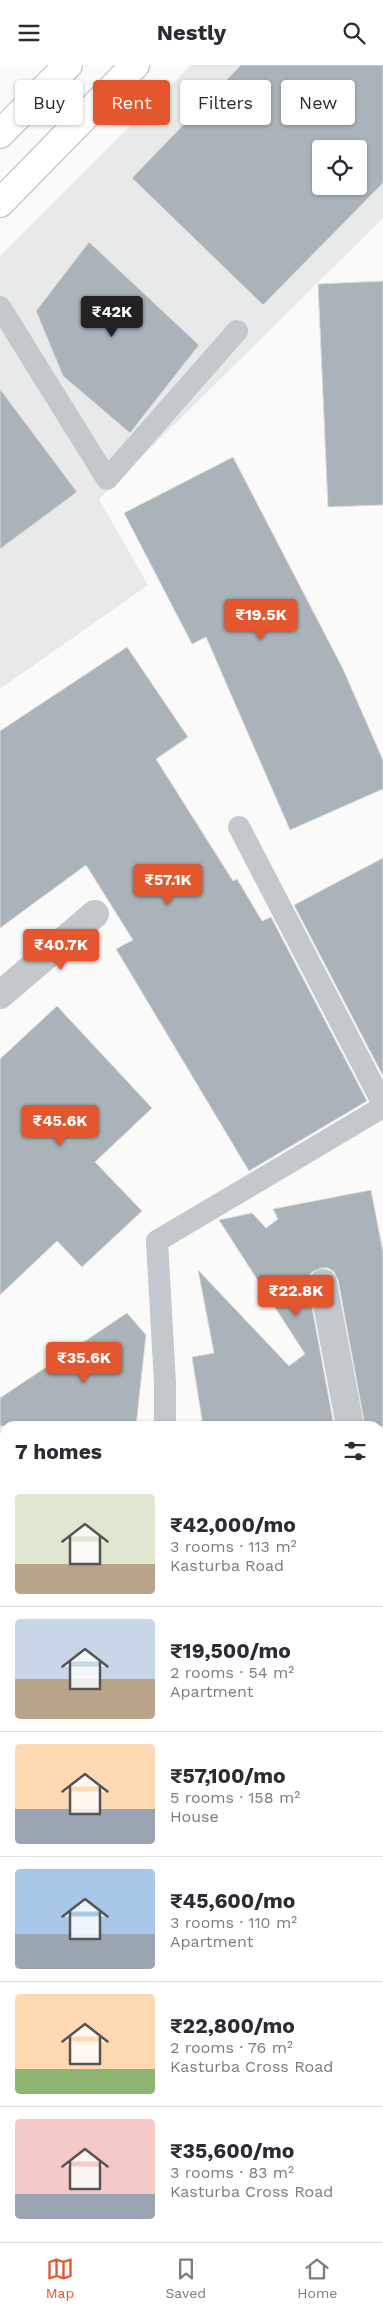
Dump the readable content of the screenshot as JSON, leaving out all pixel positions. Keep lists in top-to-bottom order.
{
  "page": {
    "header": "Nestly",
    "chip": [
      "Buy",
      "Rent",
      "Filters",
      "New"
    ],
    "price": [
      "₹42K",
      "₹19.5K",
      "₹57.1K",
      "₹40.7K",
      "₹45.6K",
      "₹22.8K",
      "₹35.6K"
    ],
    "heading": "7 homes",
    "list": [
      {
        "name": "₹42,000/mo",
        "note": "3 rooms · 113 m² · Kasturba Road"
      },
      {
        "name": "₹19,500/mo",
        "note": "2 rooms · 54 m² · Apartment"
      },
      {
        "name": "₹57,100/mo",
        "note": "5 rooms · 158 m² · House"
      },
      {
        "name": "₹45,600/mo",
        "note": "3 rooms · 110 m² · Apartment"
      },
      {
        "name": "₹22,800/mo",
        "note": "2 rooms · 76 m² · Kasturba Cross Road"
      },
      {
        "name": "₹35,600/mo",
        "note": "3 rooms · 83 m² · Kasturba Cross Road"
      }
    ],
    "tabs": ["Map", "Saved", "Home"]
  }
}
